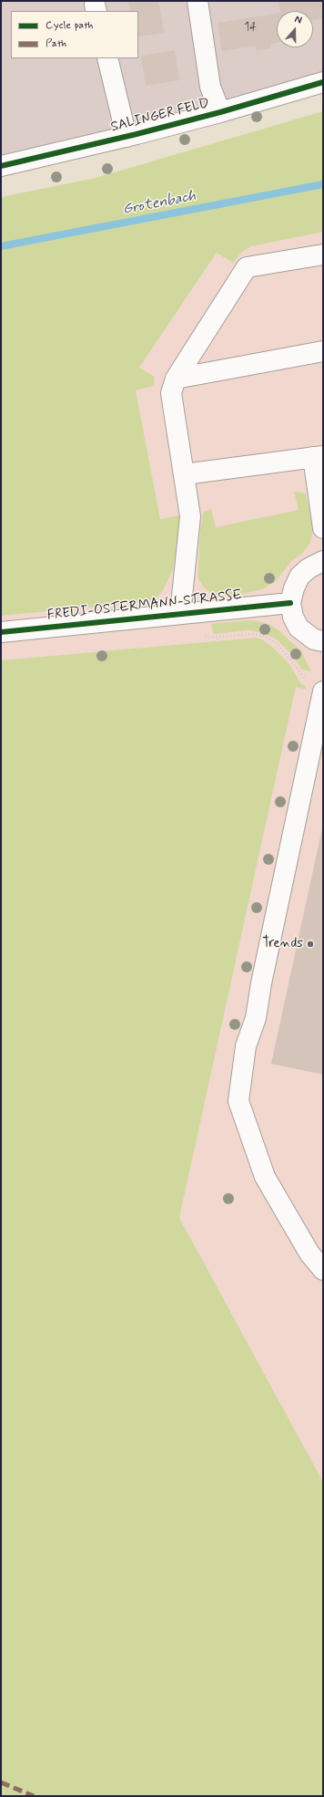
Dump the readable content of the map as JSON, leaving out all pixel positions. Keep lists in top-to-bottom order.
{
  "streets": {
    "street": ["SALINGER FELD", "FREDI-OSTERMANN-STRASSE"]
  },
  "water": ["Grotenbach"],
  "places": ["Trends"],
  "house_numbers": ["14"],
  "legend": ["Cycle path", "Path"],
  "north": "top"
}
